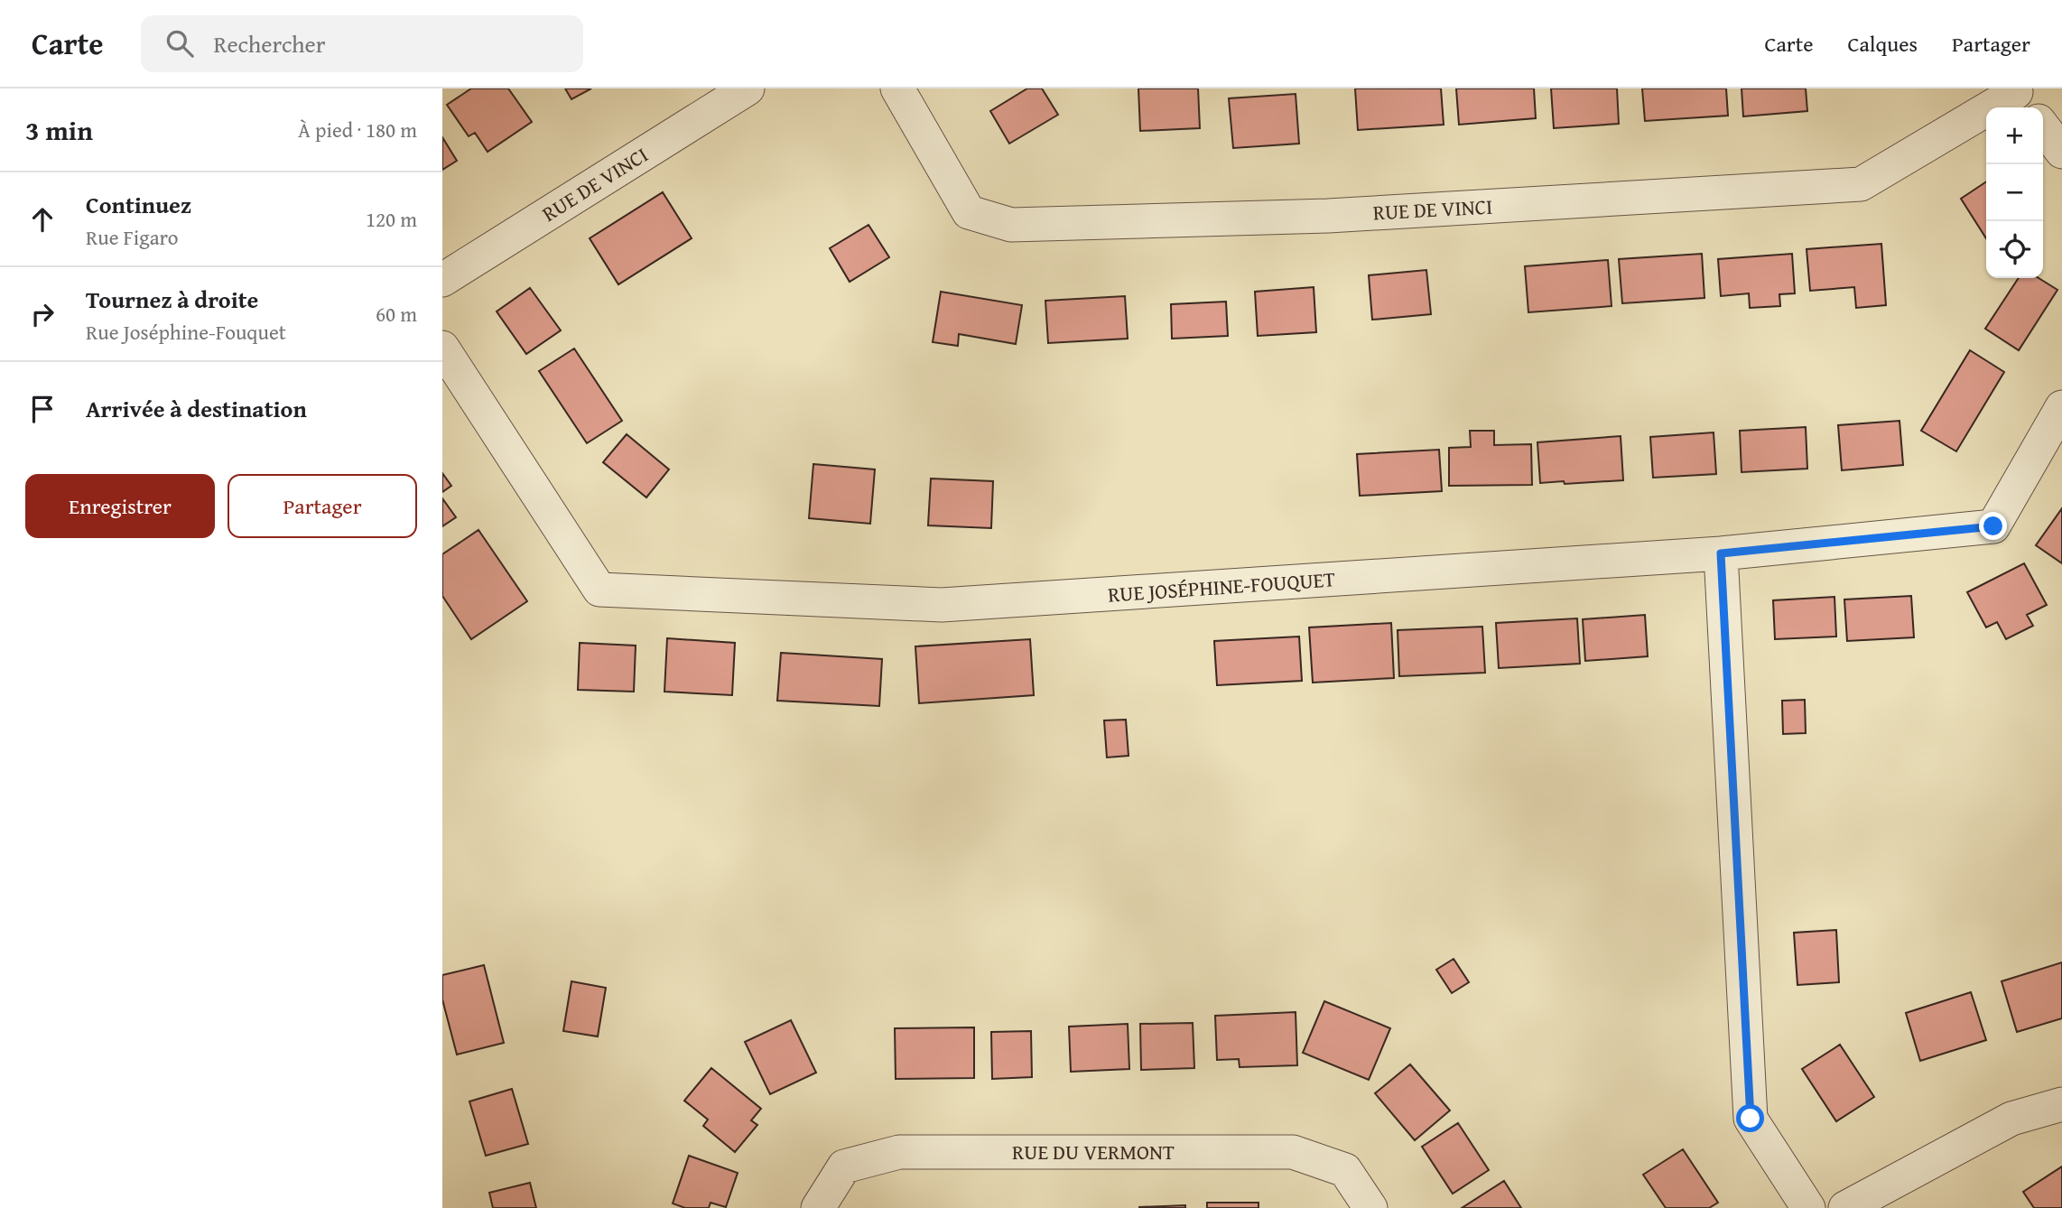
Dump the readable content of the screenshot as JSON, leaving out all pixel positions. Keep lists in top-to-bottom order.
{
  "streets": {
    "street": ["RUE DE VINCI", "RUE JOSÉPHINE-FOUQUET", "RUE DU VERMONT"]
  },
  "page": {
    "header": "Carte",
    "search": "Rechercher",
    "nav": ["Carte", "Calques", "Partager"],
    "heading": ["3 min", "À pied · 180 m"],
    "map_buttons": ["+", "−"],
    "list": [
      ["Continuez", "Rue Figaro", "120 m"],
      ["Tournez à droite", "Rue Joséphine-Fouquet", "60 m"],
      "Arrivée à destination"
    ],
    "buttons": ["Enregistrer", "Partager"]
  }
}
